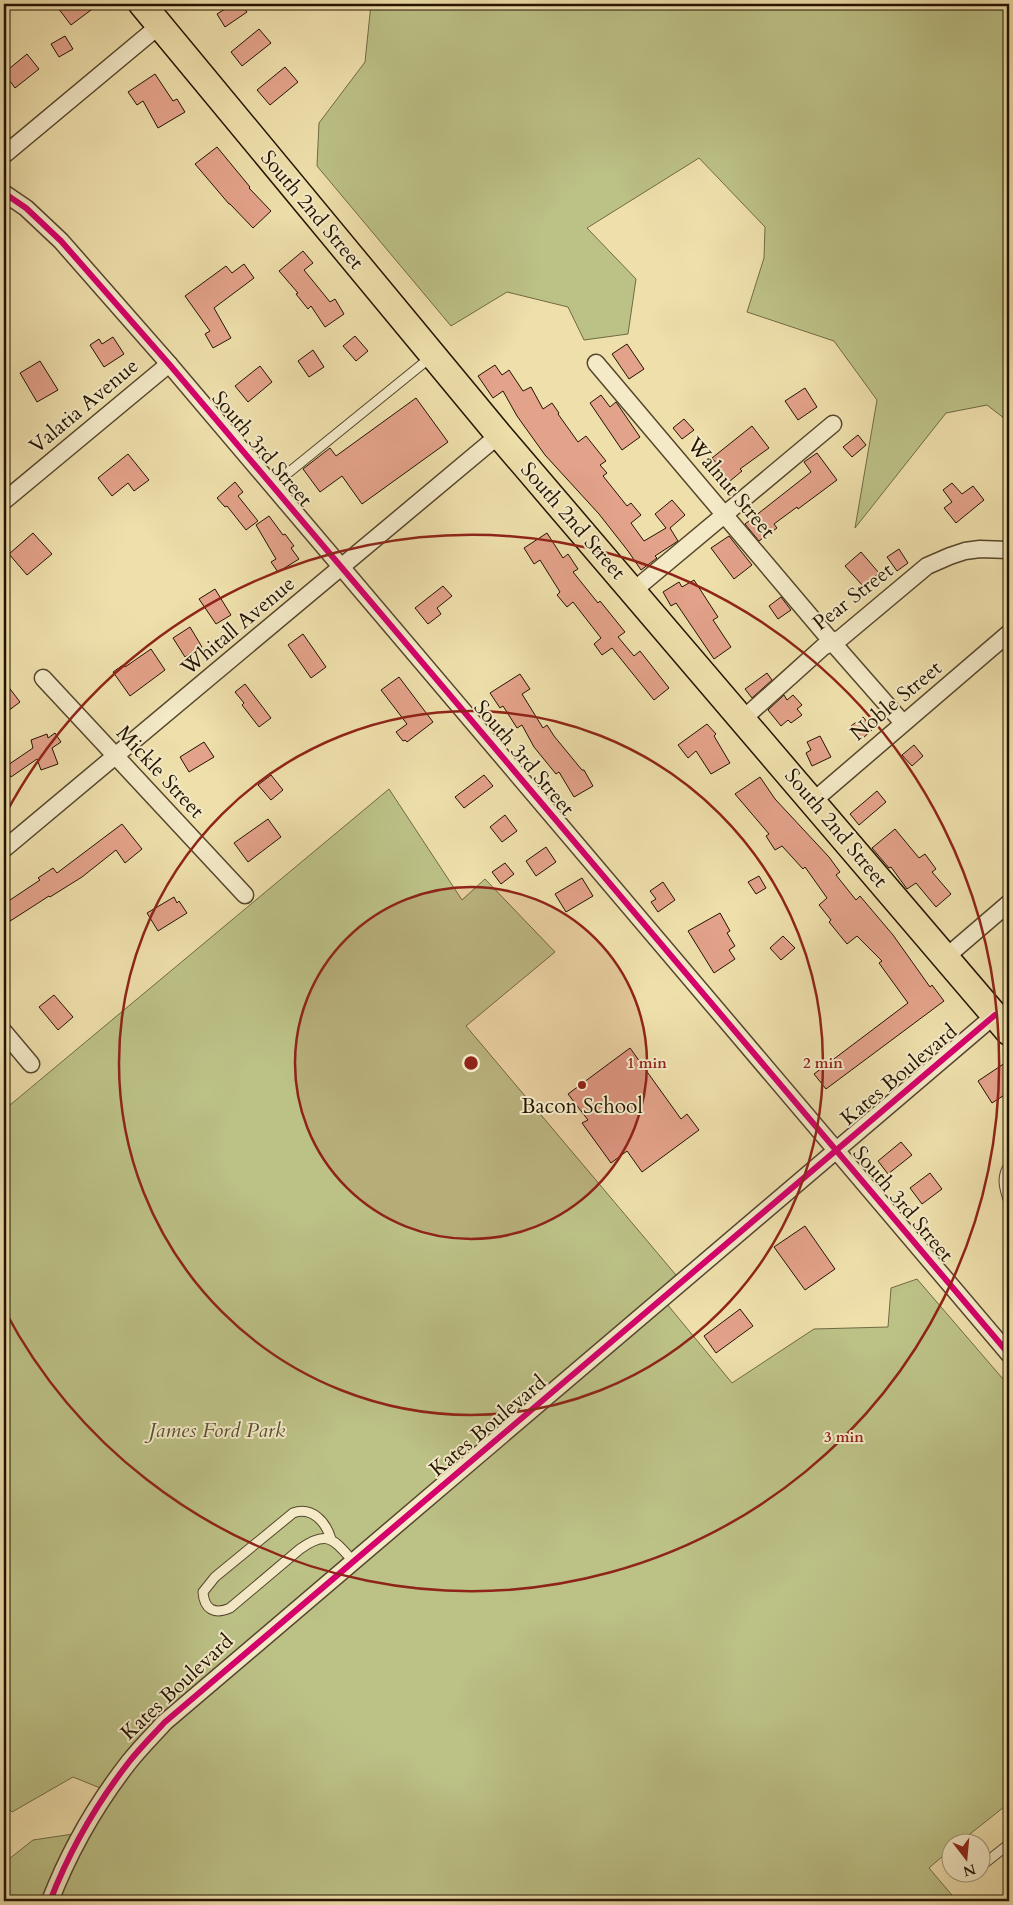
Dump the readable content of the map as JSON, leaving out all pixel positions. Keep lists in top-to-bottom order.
{
  "streets": {
    "main road": ["South 2nd Street"],
    "street": [
      "Valatia Avenue",
      "South 3rd Street",
      "Walnut Street",
      "Pear Street",
      "Whitall Avenue",
      "Noble Street",
      "Mickle Street",
      "Kates Boulevard"
    ]
  },
  "crossings": [
    ["South 2nd Street", "Pear Street"],
    ["South 2nd Street", "Whitall Avenue"],
    ["South 2nd Street", "Noble Street"],
    ["South 2nd Street", "Kates Boulevard"],
    ["Valatia Avenue", "South 3rd Street"],
    ["South 3rd Street", "Whitall Avenue"],
    ["South 3rd Street", "Kates Boulevard"],
    ["Walnut Street", "Pear Street"],
    ["Walnut Street", "Noble Street"],
    ["Whitall Avenue", "Mickle Street"]
  ],
  "parks": ["James Ford Park"],
  "places": ["Bacon School"],
  "north": "bottom",
  "rings": ["1 min", "2 min", "3 min"]
}
